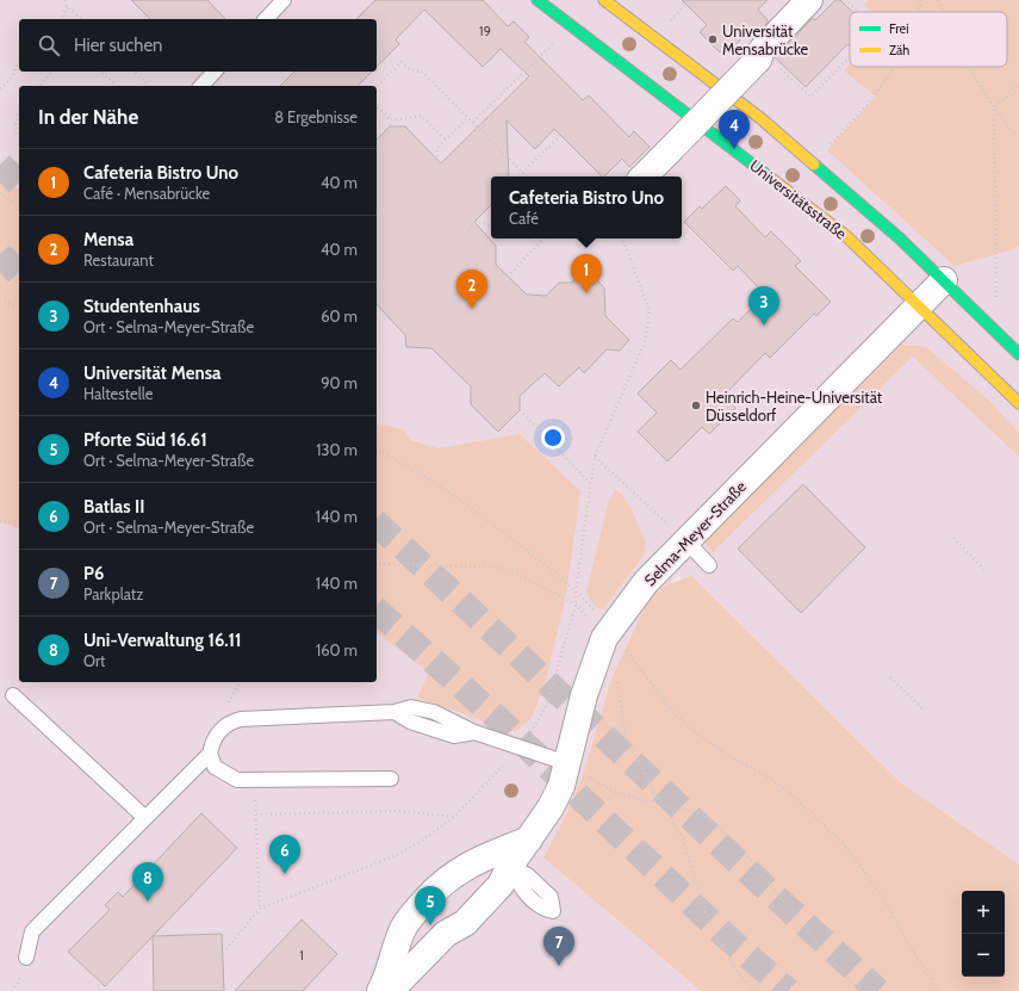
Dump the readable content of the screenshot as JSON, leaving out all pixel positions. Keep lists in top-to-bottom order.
{
  "streets": {
    "street": ["Universitätsstraße", "Selma-Meyer-Straße"]
  },
  "crossings": [
    ["Universitätsstraße", "Selma-Meyer-Straße"]
  ],
  "places": ["Universität Mensabrücke", "Heinrich-Heine-Universität Düsseldorf"],
  "house_numbers": ["19", "1"],
  "legend": ["Frei", "Zäh"],
  "page": {
    "search": "Hier suchen",
    "heading": ["In der Nähe", "8 Ergebnisse"],
    "pins": [
      "4",
      "1",
      "2",
      "3",
      "6",
      "8",
      "5",
      "7"
    ],
    "list": [
      {
        "mark": "1",
        "name": "Cafeteria Bistro Uno",
        "note": "Café · Mensabrücke",
        "value": "40 m"
      },
      {
        "mark": "2",
        "name": "Mensa",
        "note": "Restaurant",
        "value": "40 m"
      },
      {
        "mark": "3",
        "name": "Studentenhaus",
        "note": "Ort · Selma-Meyer-Straße",
        "value": "60 m"
      },
      {
        "mark": "4",
        "name": "Universität Mensa",
        "note": "Haltestelle",
        "value": "90 m"
      },
      {
        "mark": "5",
        "name": "Pforte Süd 16.61",
        "note": "Ort · Selma-Meyer-Straße",
        "value": "130 m"
      },
      {
        "mark": "6",
        "name": "Batlas II",
        "note": "Ort · Selma-Meyer-Straße",
        "value": "140 m"
      },
      {
        "mark": "7",
        "name": "P6",
        "note": "Parkplatz",
        "value": "140 m"
      },
      {
        "mark": "8",
        "name": "Uni-Verwaltung 16.11",
        "note": "Ort",
        "value": "160 m"
      }
    ],
    "popup": ["Cafeteria Bistro Uno", "Café"],
    "map_buttons": ["+", "−"]
  }
}
